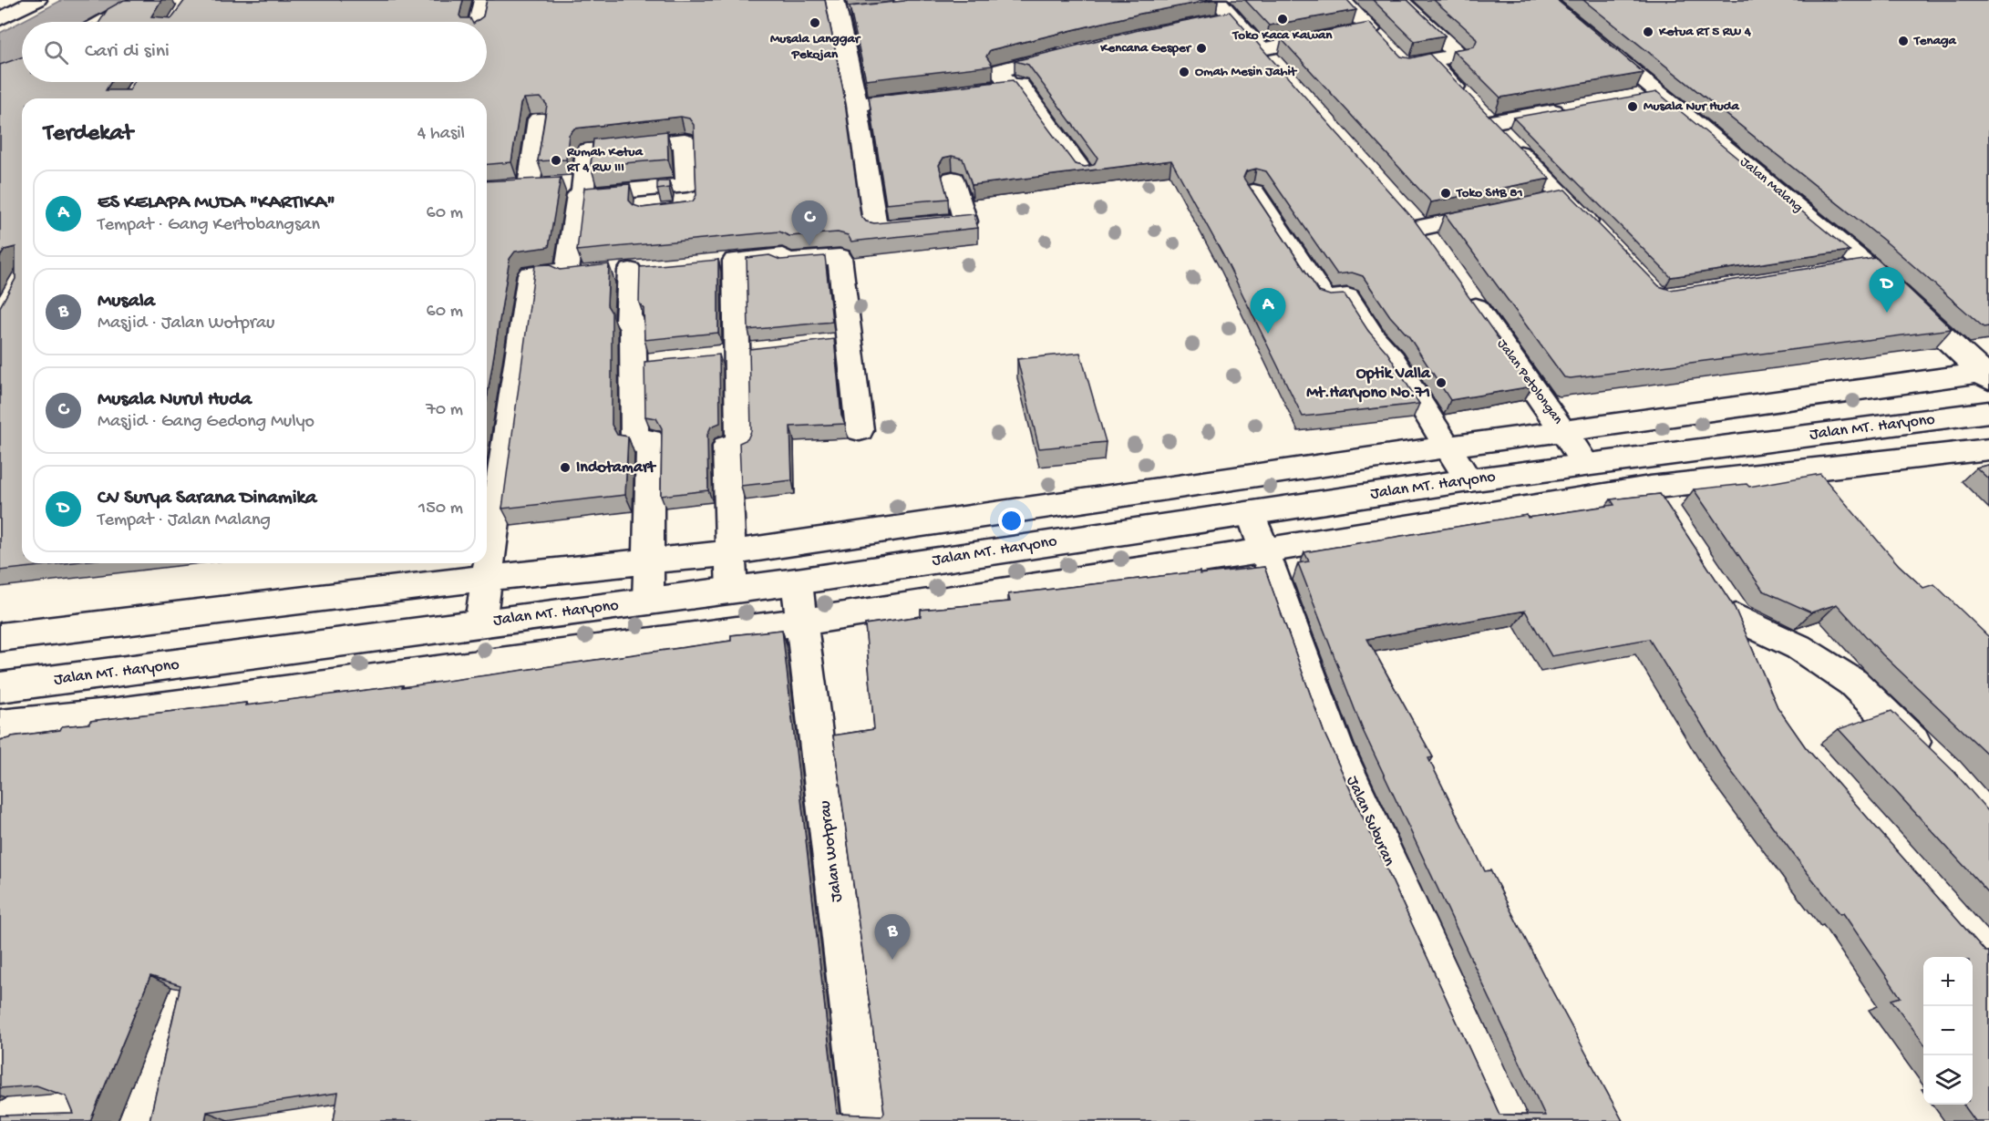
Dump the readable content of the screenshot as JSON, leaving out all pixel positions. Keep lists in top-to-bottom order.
{
  "streets": {
    "street": [
      "Jalan Malang",
      "Jalan Petolongan",
      "Jalan MT. Haryono",
      "Jalan Suburan",
      "Jalan Wotprau"
    ]
  },
  "crossings": [
    ["Jalan Petolongan", "Jalan MT. Haryono"],
    ["Jalan MT. Haryono", "Jalan Suburan"],
    ["Jalan MT. Haryono", "Jalan Wotprau"]
  ],
  "places": [
    "Toko Kaca Kawan",
    "Musala Langgar Pekojan",
    "Ketua RT 5 RW 4",
    "Tenaga",
    "Kencana Gesper",
    "Omah Mesin Jahit",
    "Musala Nur Huda",
    "Rumah Ketua RT 4 RW III",
    "Toko SHB 81",
    "Optik Valla Mt.Haryono No.71",
    "Indotamart"
  ],
  "page": {
    "search": "Cari di sini",
    "heading": ["Terdekat", "4 hasil"],
    "list": [
      {
        "mark": "A",
        "name": "ES KELAPA MUDA \"KARTIKA\"",
        "note": "Tempat · Gang Kertobangsan",
        "value": "60 m"
      },
      {
        "mark": "B",
        "name": "Musala",
        "note": "Masjid · Jalan Wotprau",
        "value": "60 m"
      },
      {
        "mark": "C",
        "name": "Musala Nurul Huda",
        "note": "Masjid · Gang Gedong Mulyo",
        "value": "70 m"
      },
      {
        "mark": "D",
        "name": "CV Surya Sarana Dinamika",
        "note": "Tempat · Jalan Malang",
        "value": "150 m"
      }
    ],
    "pins": [
      "C",
      "D",
      "A",
      "B"
    ],
    "map_buttons": ["+", "−"]
  }
}
